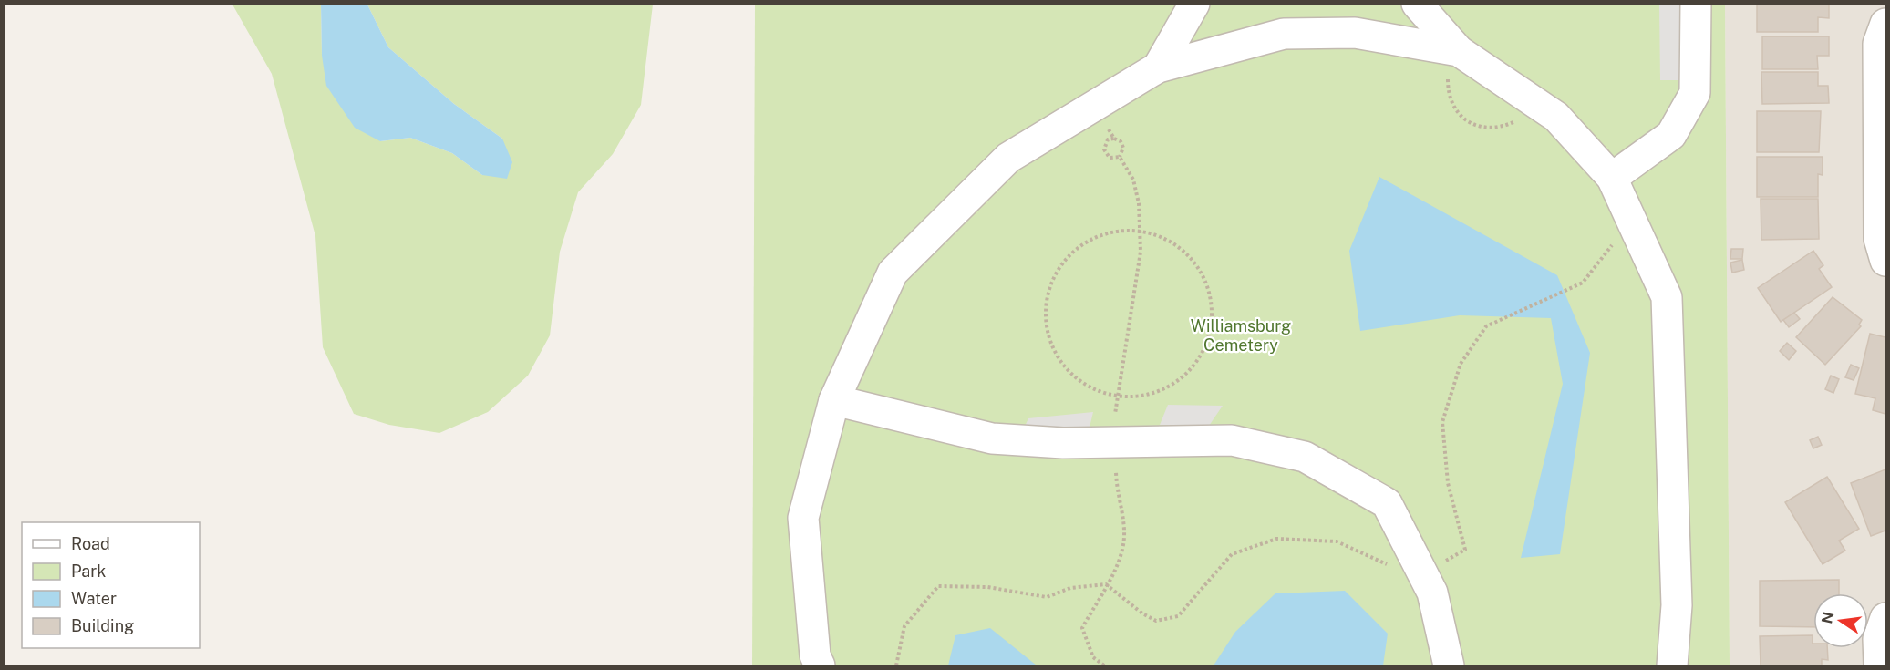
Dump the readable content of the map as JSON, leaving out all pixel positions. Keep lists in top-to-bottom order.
{
  "parks": ["Williamsburg Cemetery"],
  "legend": [
    "Road",
    "Park",
    "Water",
    "Building"
  ],
  "north": "left"
}
